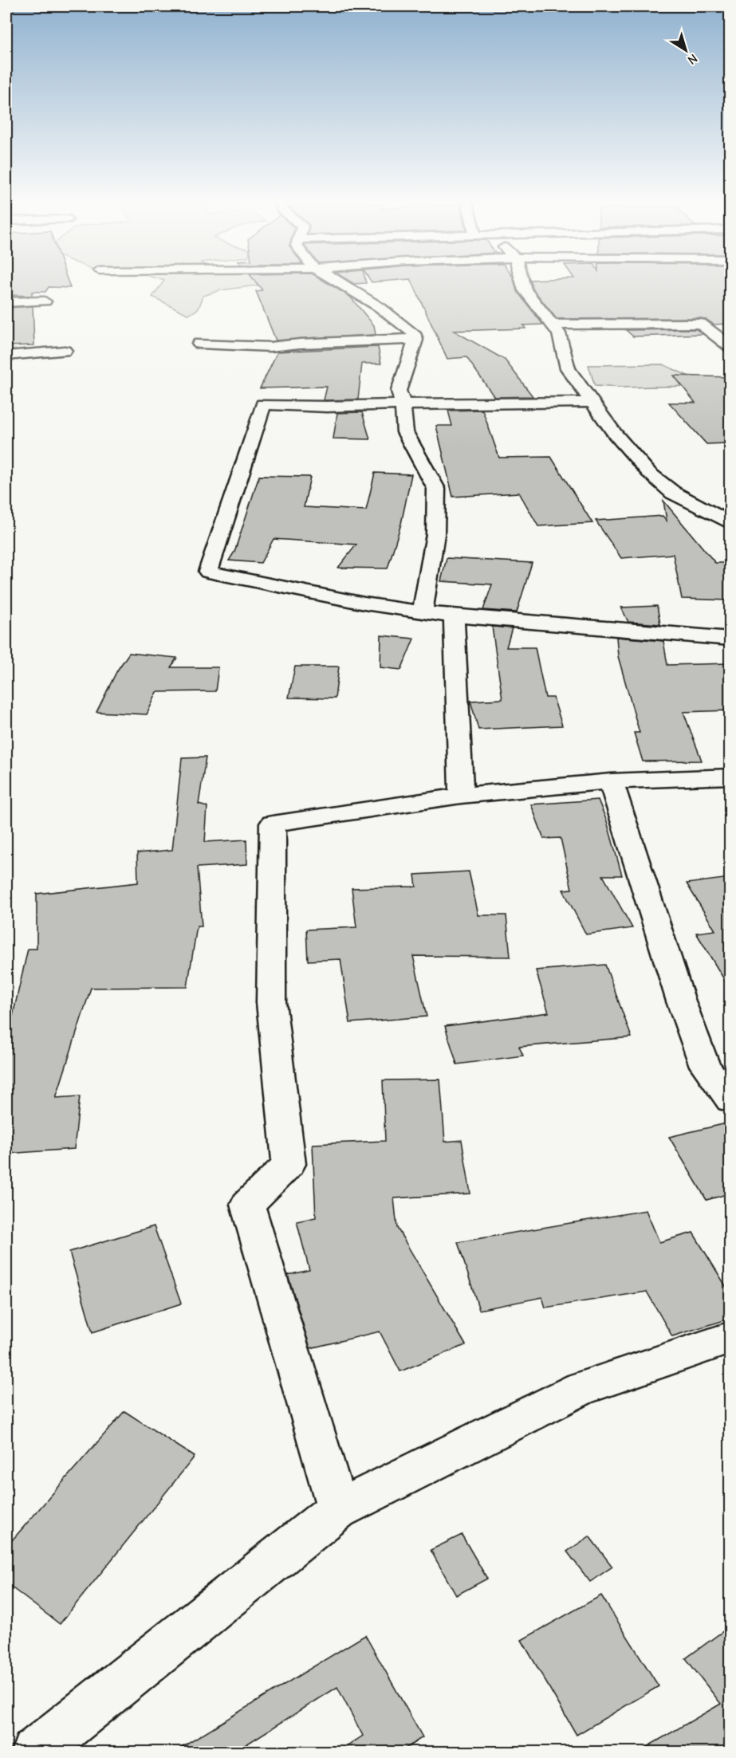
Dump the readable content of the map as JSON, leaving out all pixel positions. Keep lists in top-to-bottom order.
{
  "north": "bottom right"
}
